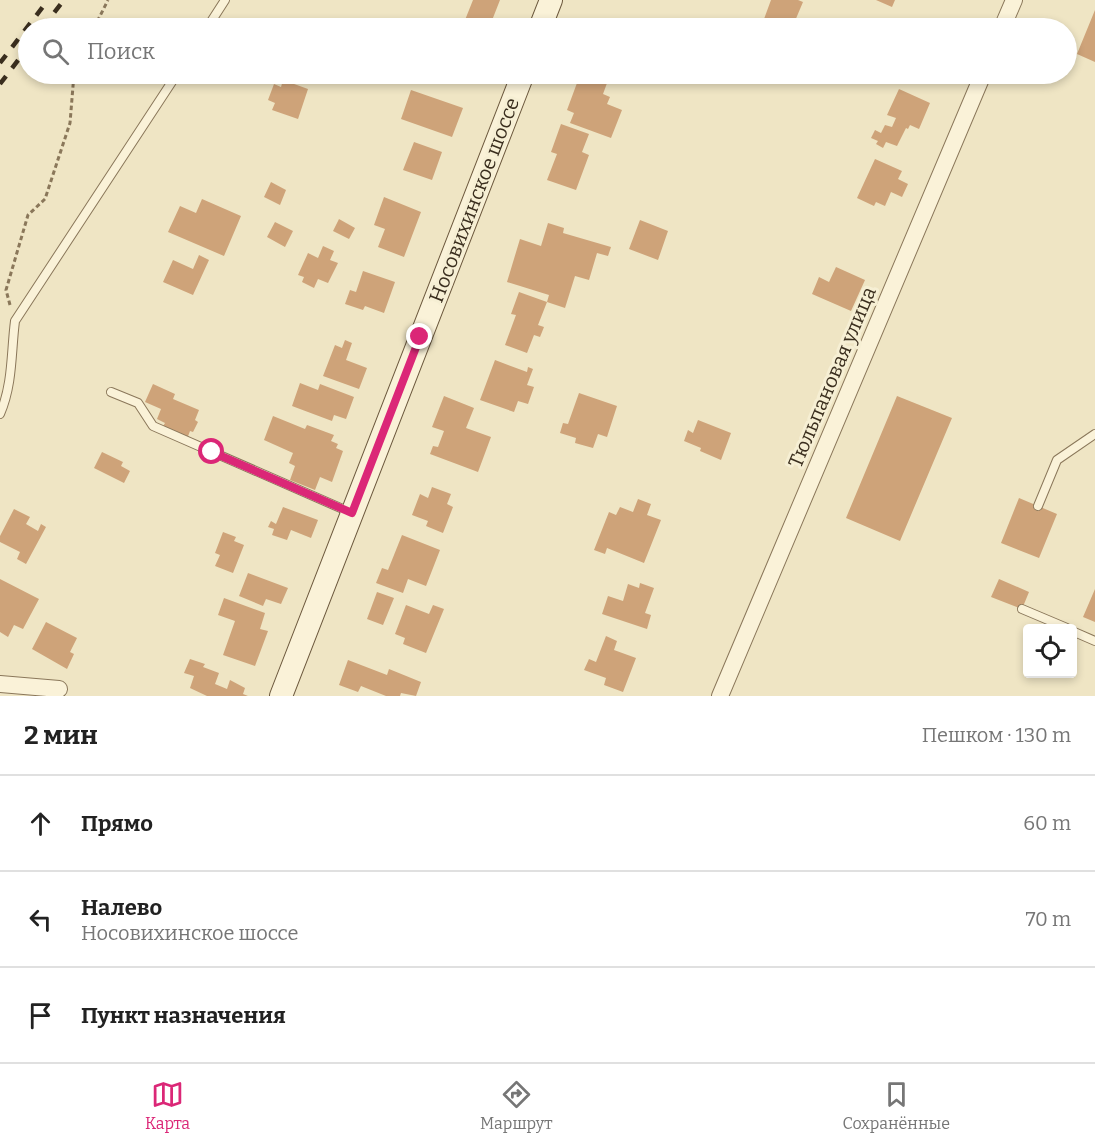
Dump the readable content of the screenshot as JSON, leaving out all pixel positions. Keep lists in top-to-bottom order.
{
  "streets": {
    "main road": ["Носовихинское шоссе"],
    "street": ["Тюльпановая улица"]
  },
  "page": {
    "search": "Поиск",
    "heading": ["2 мин", "Пешком · 130 m"],
    "list": [
      ["Прямо", "60 m"],
      ["Налево", "Носовихинское шоссе", "70 m"],
      "Пункт назначения"
    ],
    "nav": ["Карта", "Маршрут", "Сохранённые"]
  }
}
